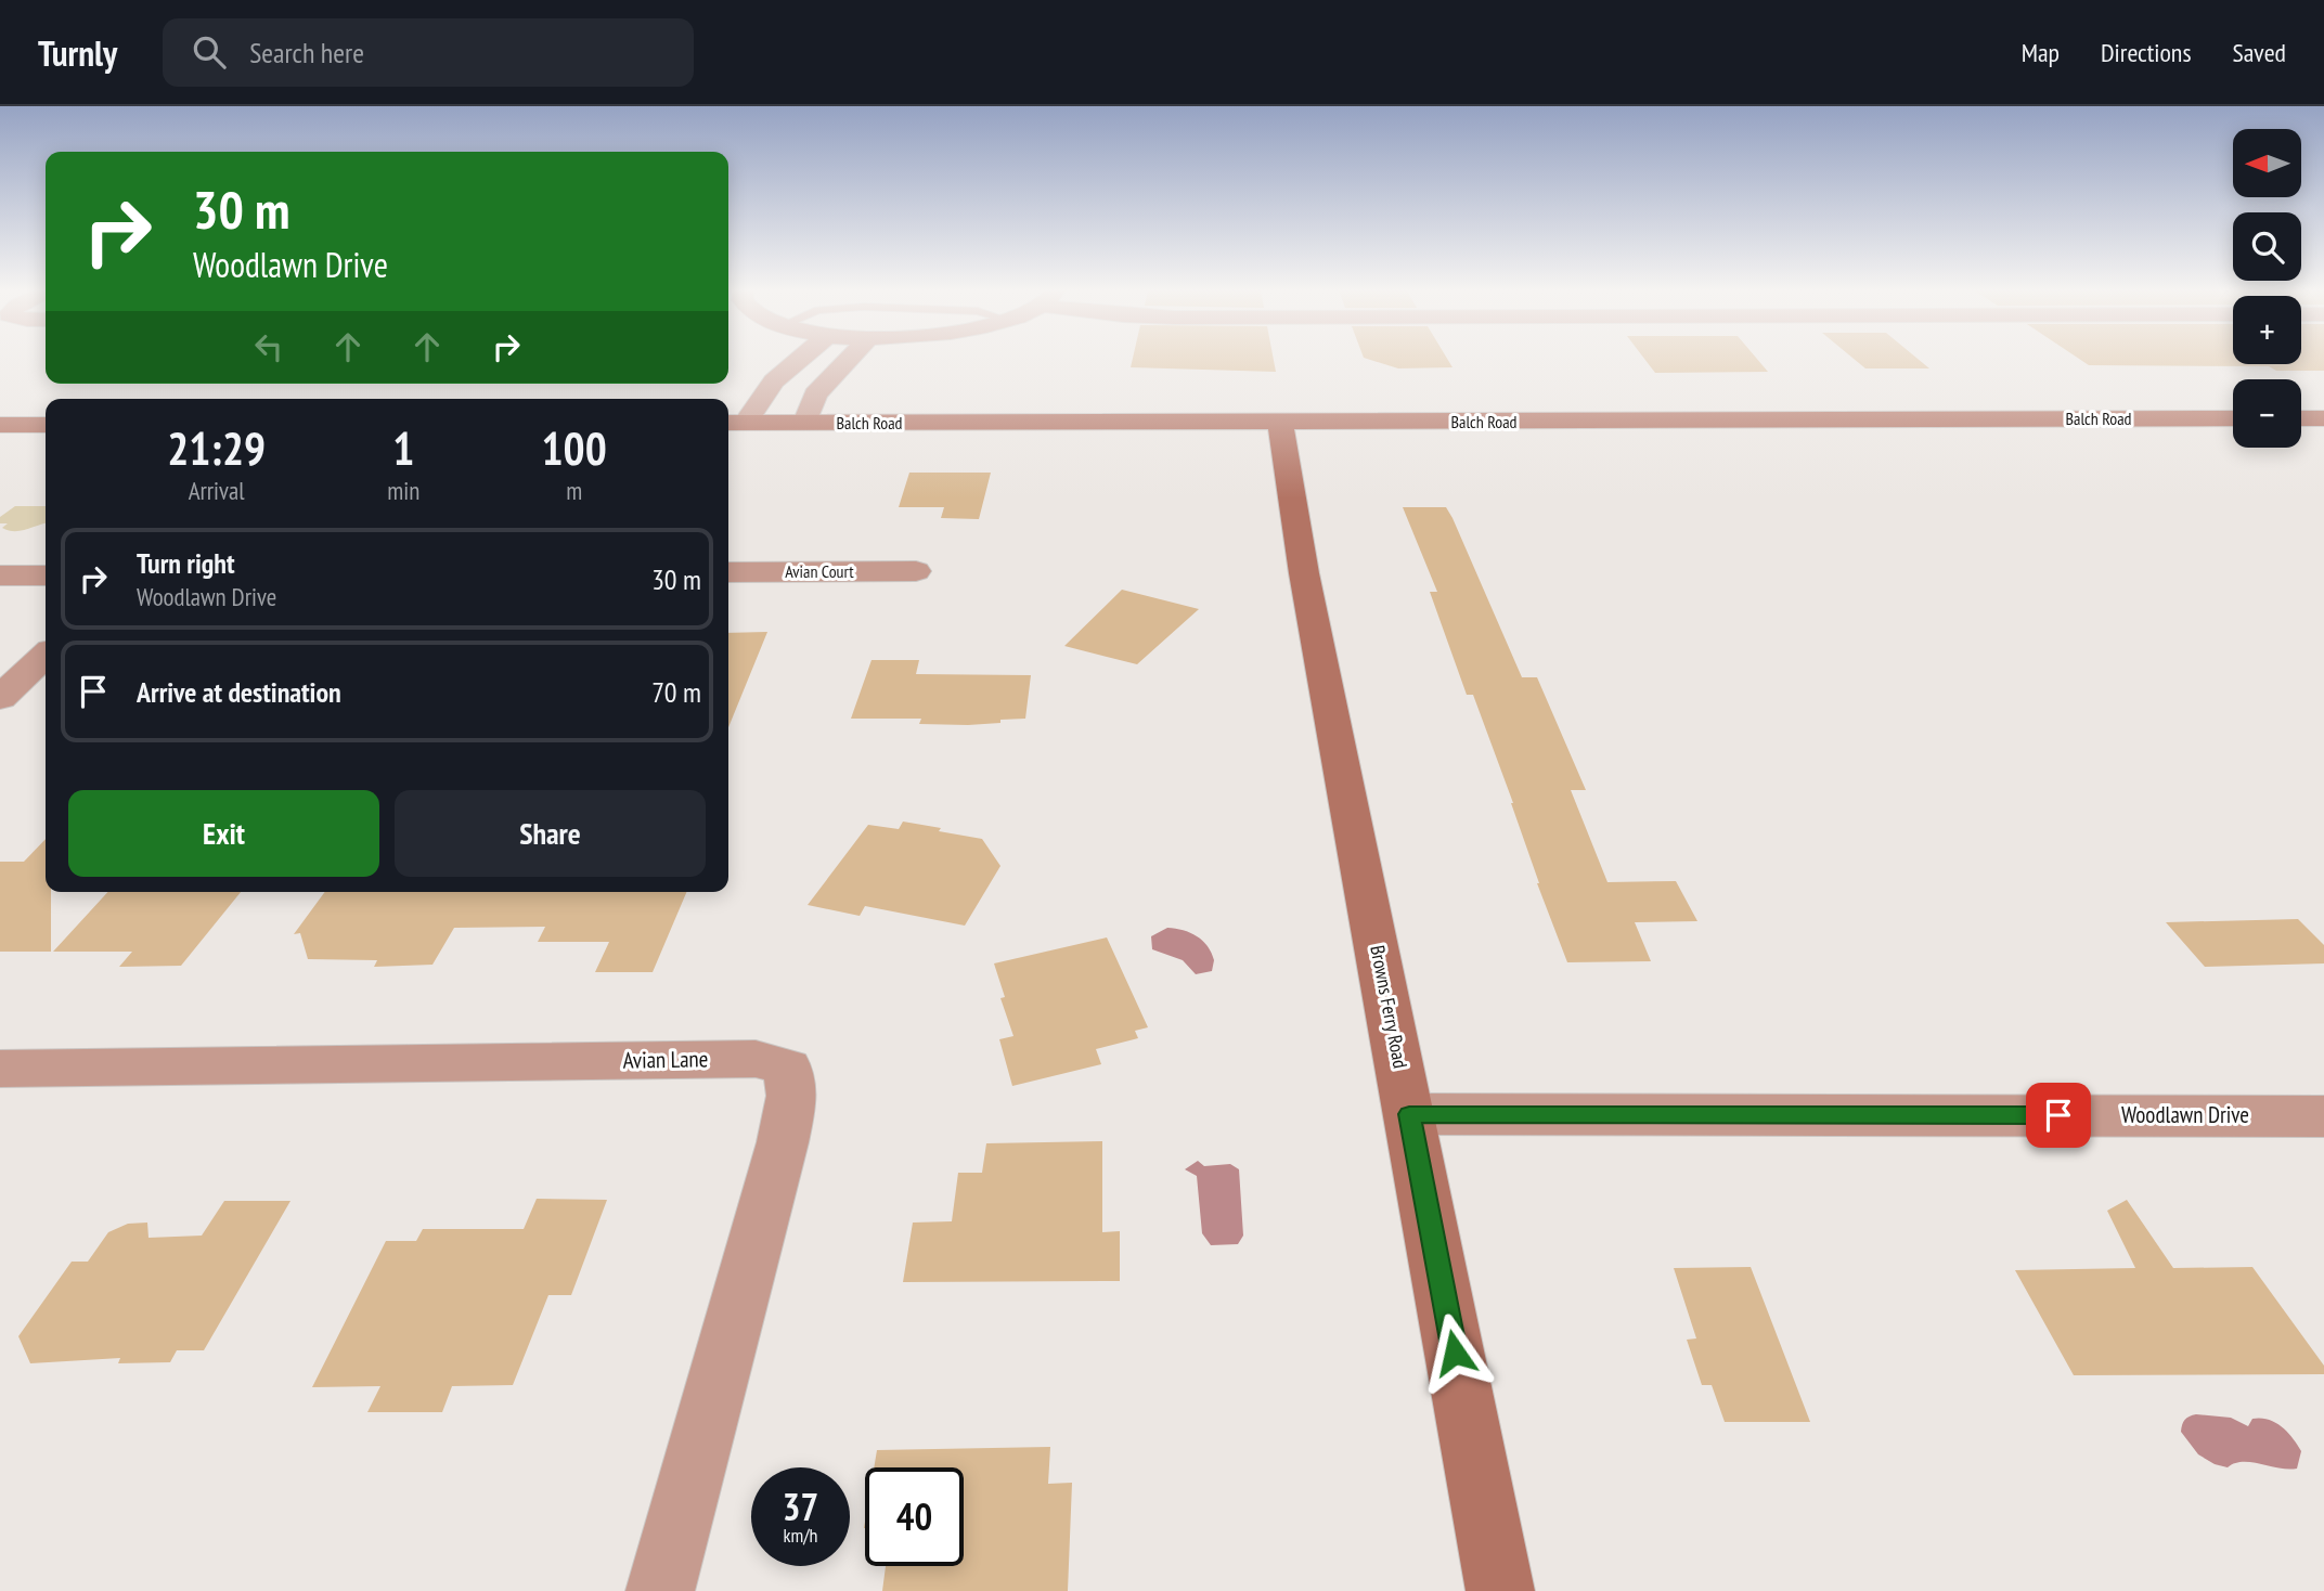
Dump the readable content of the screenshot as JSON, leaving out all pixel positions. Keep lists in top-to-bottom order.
{
  "streets": {
    "street": [
      "Balch Road",
      "Avian Court",
      "Browns Ferry Road",
      "Avian Lane",
      "Woodlawn Drive"
    ]
  },
  "crossings": [
    ["Balch Road", "Browns Ferry Road"],
    ["Browns Ferry Road", "Woodlawn Drive"]
  ],
  "north": "left",
  "page": {
    "header": "Turnly",
    "search": "Search here",
    "nav": ["Map", "Directions", "Saved"],
    "map_buttons": ["+", "−"],
    "turn": ["30 m", "Woodlawn Drive"],
    "eta": [
      "21:29",
      "Arrival",
      "1",
      "min",
      "100",
      "m"
    ],
    "list": [
      {
        "name": "Turn right",
        "note": "Woodlawn Drive",
        "value": "30 m"
      },
      {
        "name": "Arrive at destination",
        "value": "70 m"
      }
    ],
    "buttons": ["Exit", "Share"],
    "speed": "37 km/h",
    "limit": "40"
  }
}
